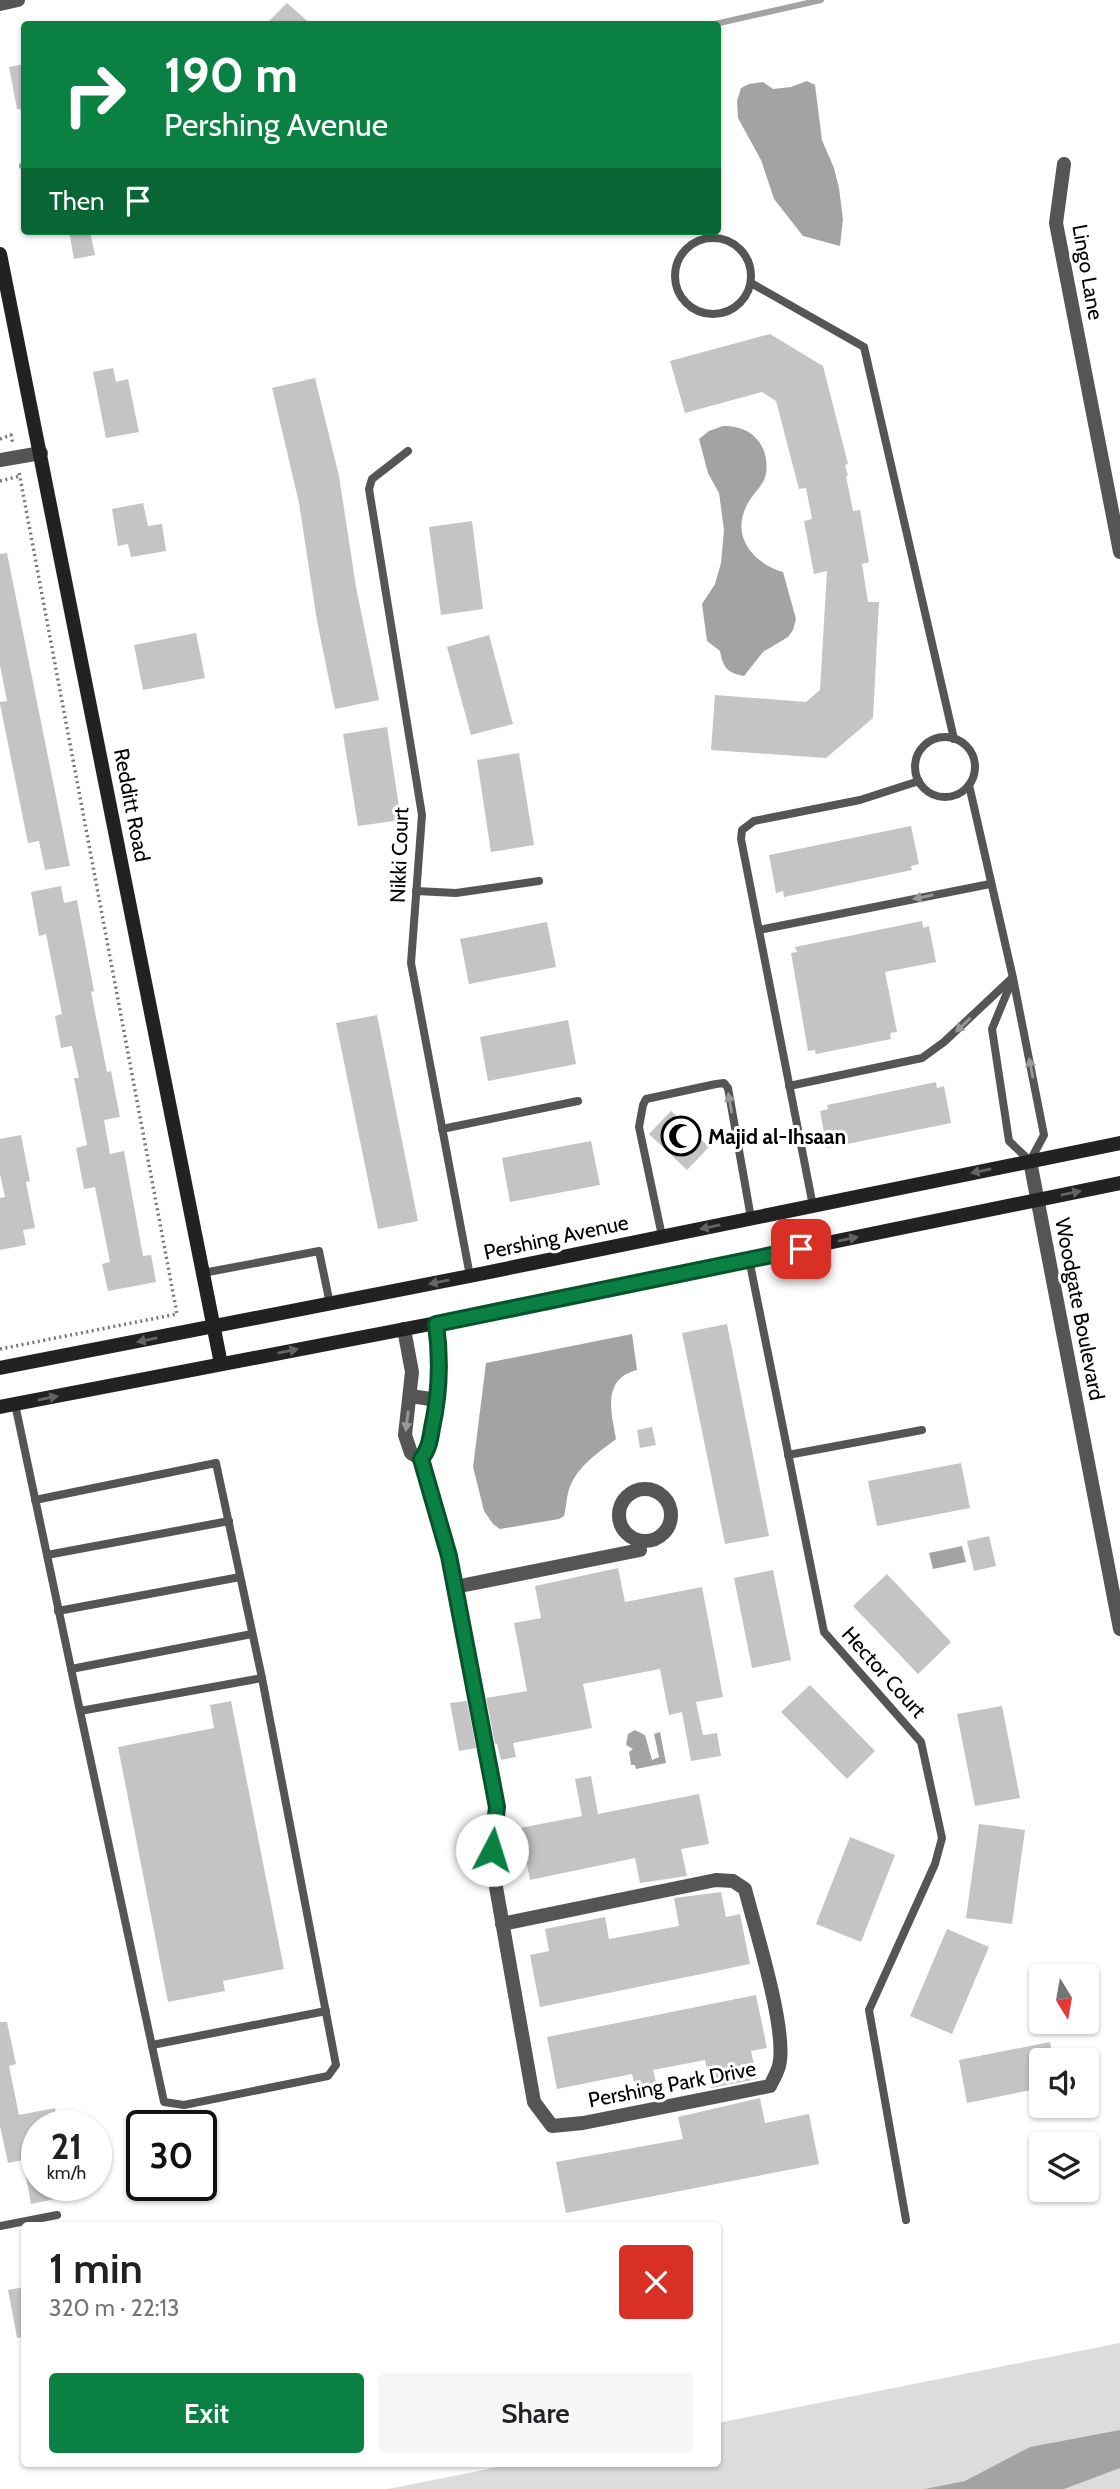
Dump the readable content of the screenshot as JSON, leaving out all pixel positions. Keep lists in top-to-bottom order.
{
  "streets": {
    "street": [
      "Lingo Lane",
      "Redditt Road",
      "Pershing Avenue",
      "Woodgate Boulevard",
      "Pershing Park Drive"
    ],
    "lane": ["Nikki Court", "Hector Court"]
  },
  "crossings": [
    ["Redditt Road", "Pershing Avenue"],
    ["Nikki Court", "Pershing Avenue"],
    ["Pershing Avenue", "Woodgate Boulevard"]
  ],
  "places": {
    "mosque": ["Majid al-Ihsaan"]
  },
  "north": "bottom",
  "page": {
    "turn": ["190 m", "Pershing Avenue"],
    "then": "Then",
    "speed": "21 km/h",
    "limit": "30",
    "heading": ["1 min", "320 m · 22:13"],
    "buttons": ["Exit", "Share"]
  }
}
